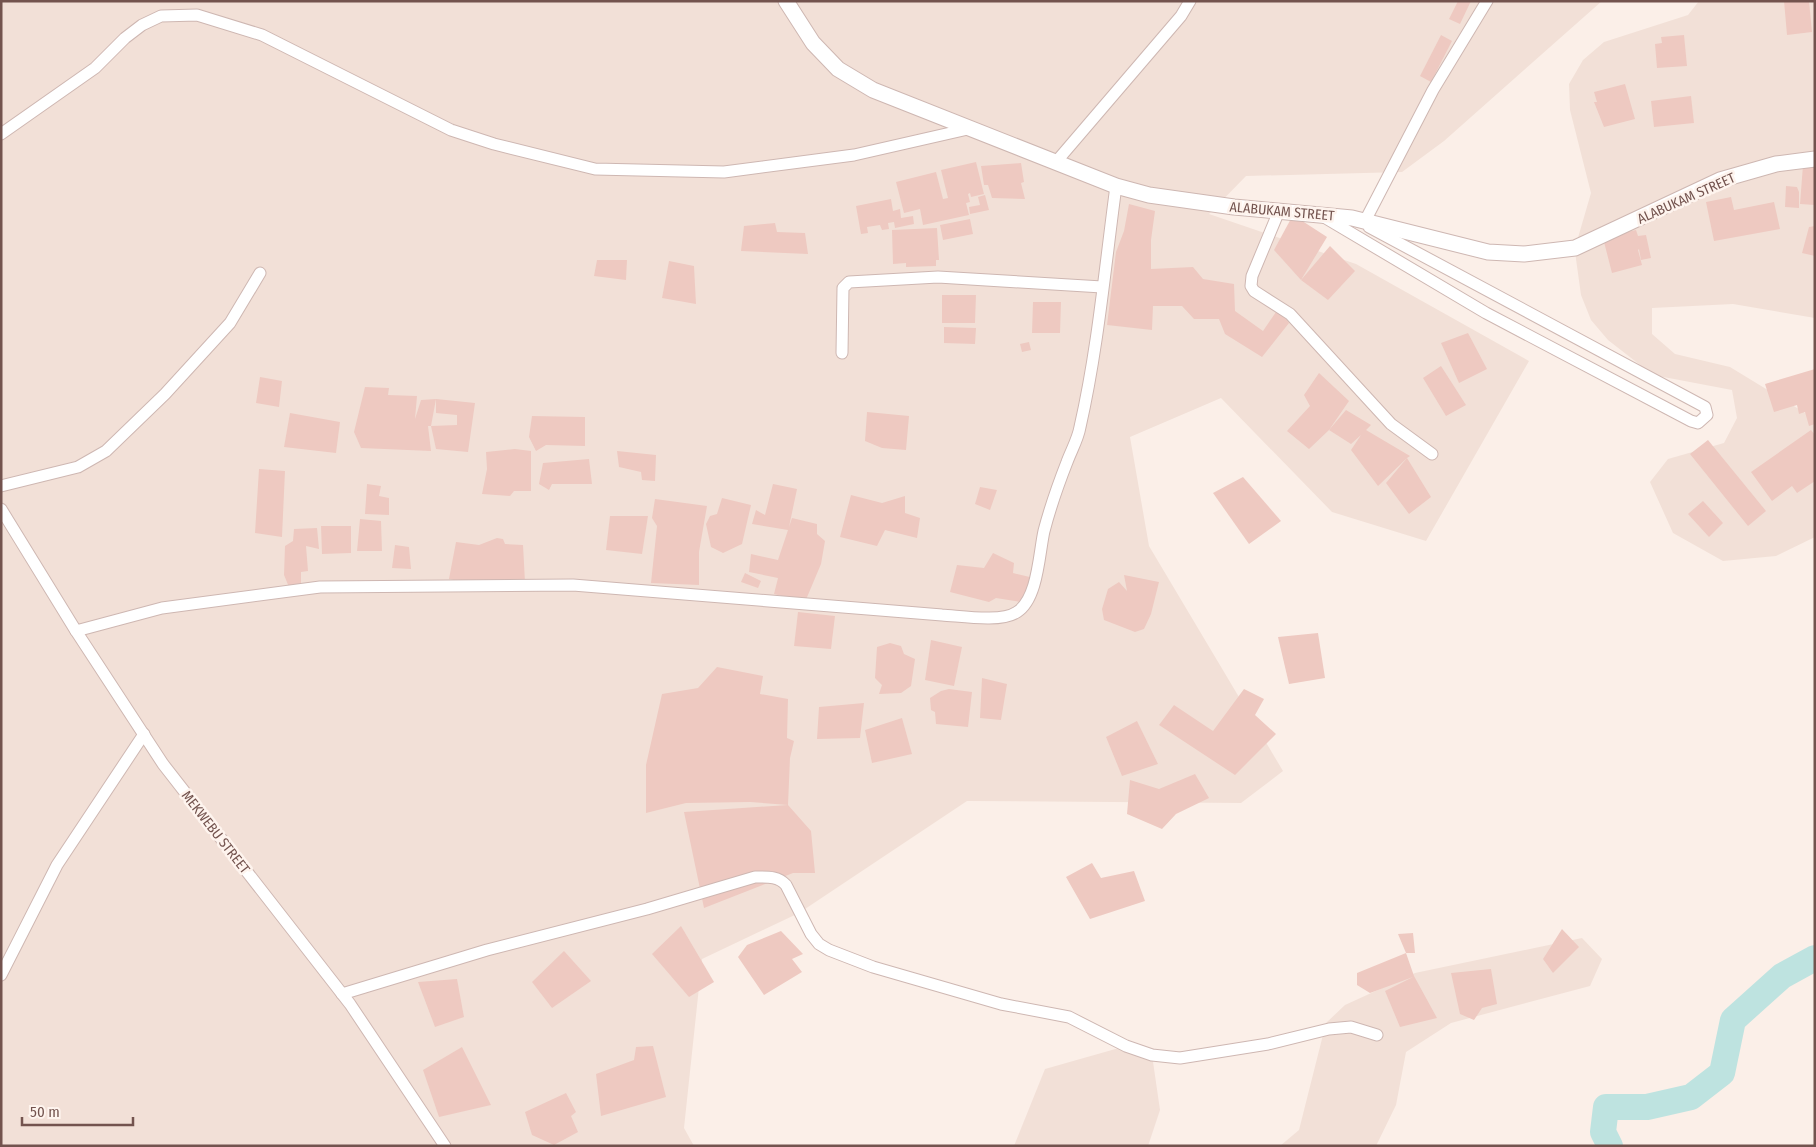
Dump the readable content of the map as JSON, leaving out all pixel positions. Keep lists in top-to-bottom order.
{
  "streets": {
    "street": ["ALABUKAM STREET", "MEKWEBU STREET"]
  },
  "scale_bar": "50 m"
}
